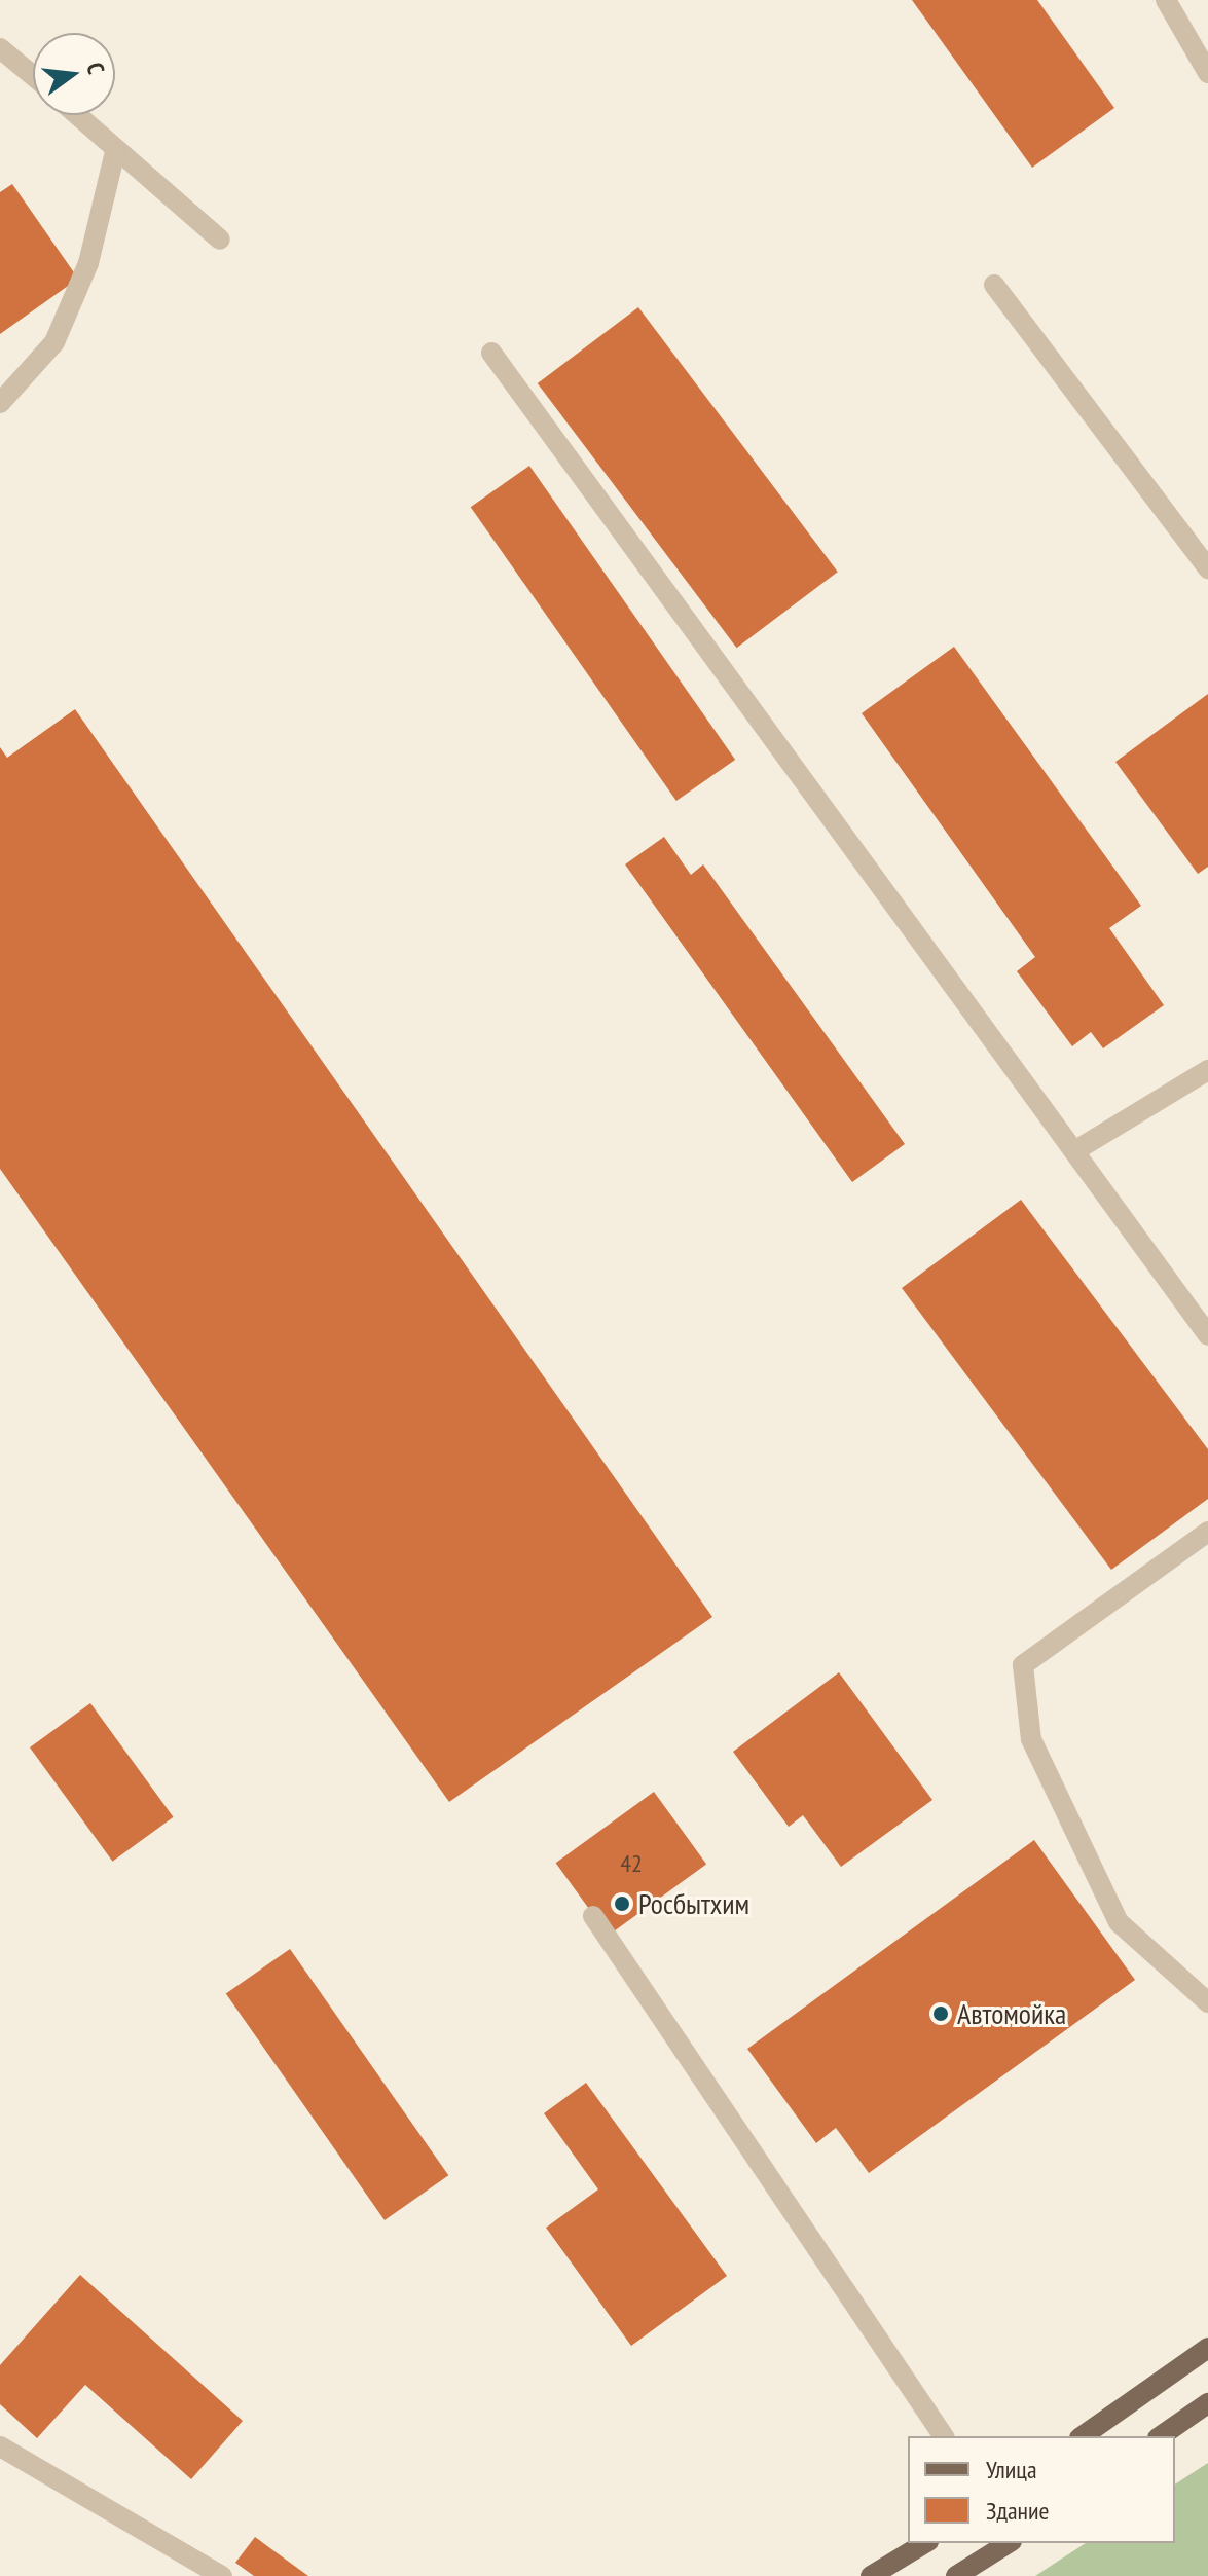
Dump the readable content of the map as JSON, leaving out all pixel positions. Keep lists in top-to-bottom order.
{
  "places": ["Росбытхим", "Автомойка"],
  "house_numbers": ["42"],
  "legend": ["Улица", "Здание"],
  "north": "right"
}
